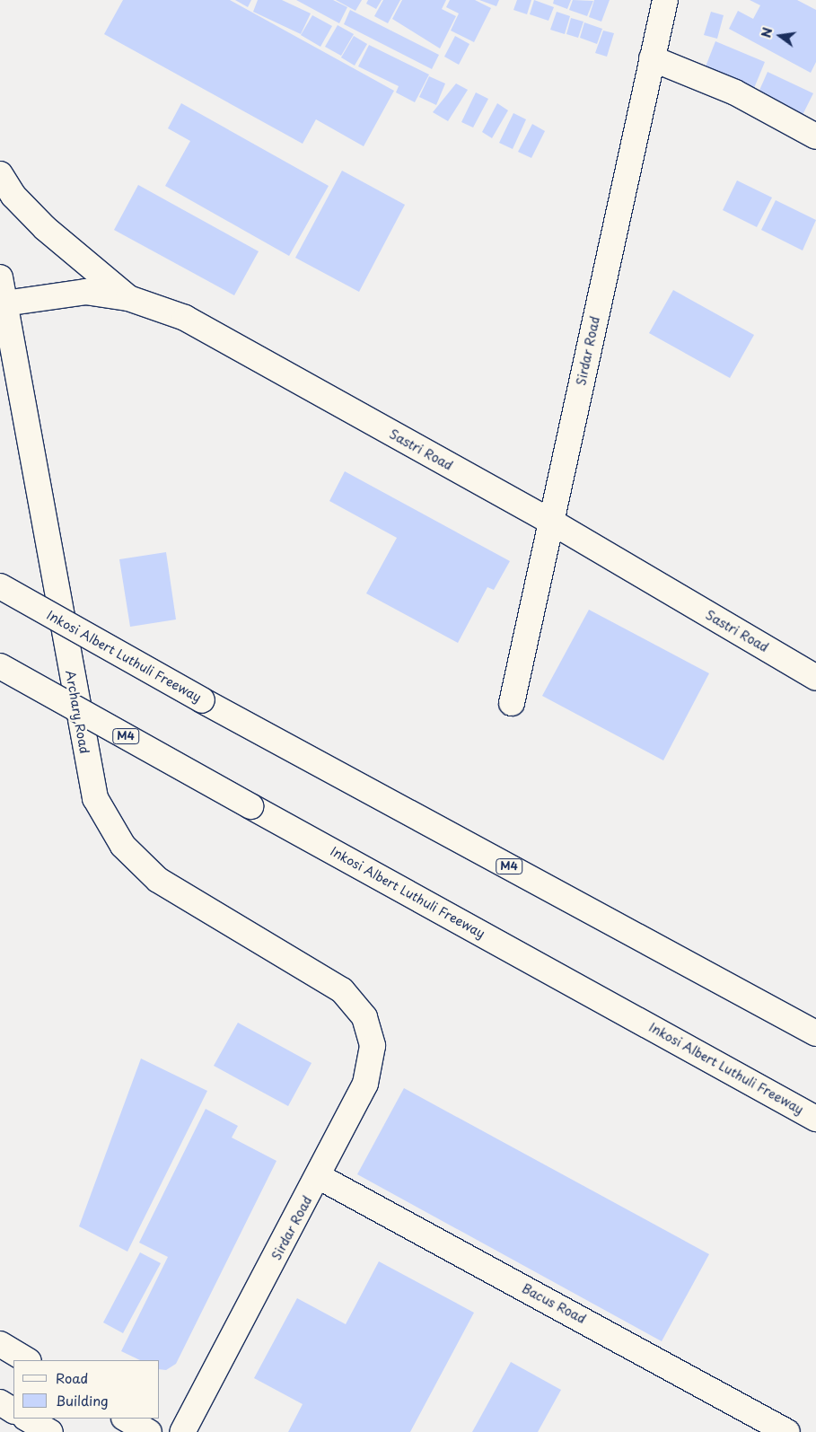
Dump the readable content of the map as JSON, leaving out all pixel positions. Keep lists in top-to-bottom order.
{
  "streets": {
    "main road": [
      "Sirdar Road",
      "Sastri Road",
      "Inkosi Albert Luthuli Freeway",
      "Archary Road",
      "M4",
      "Bacus Road"
    ]
  },
  "crossings": [
    ["Sirdar Road", "Sastri Road"],
    ["Sirdar Road", "Archary Road"],
    ["Sirdar Road", "Bacus Road"],
    ["Sastri Road", "Archary Road"]
  ],
  "legend": ["Road", "Building"],
  "north": "left"
}
